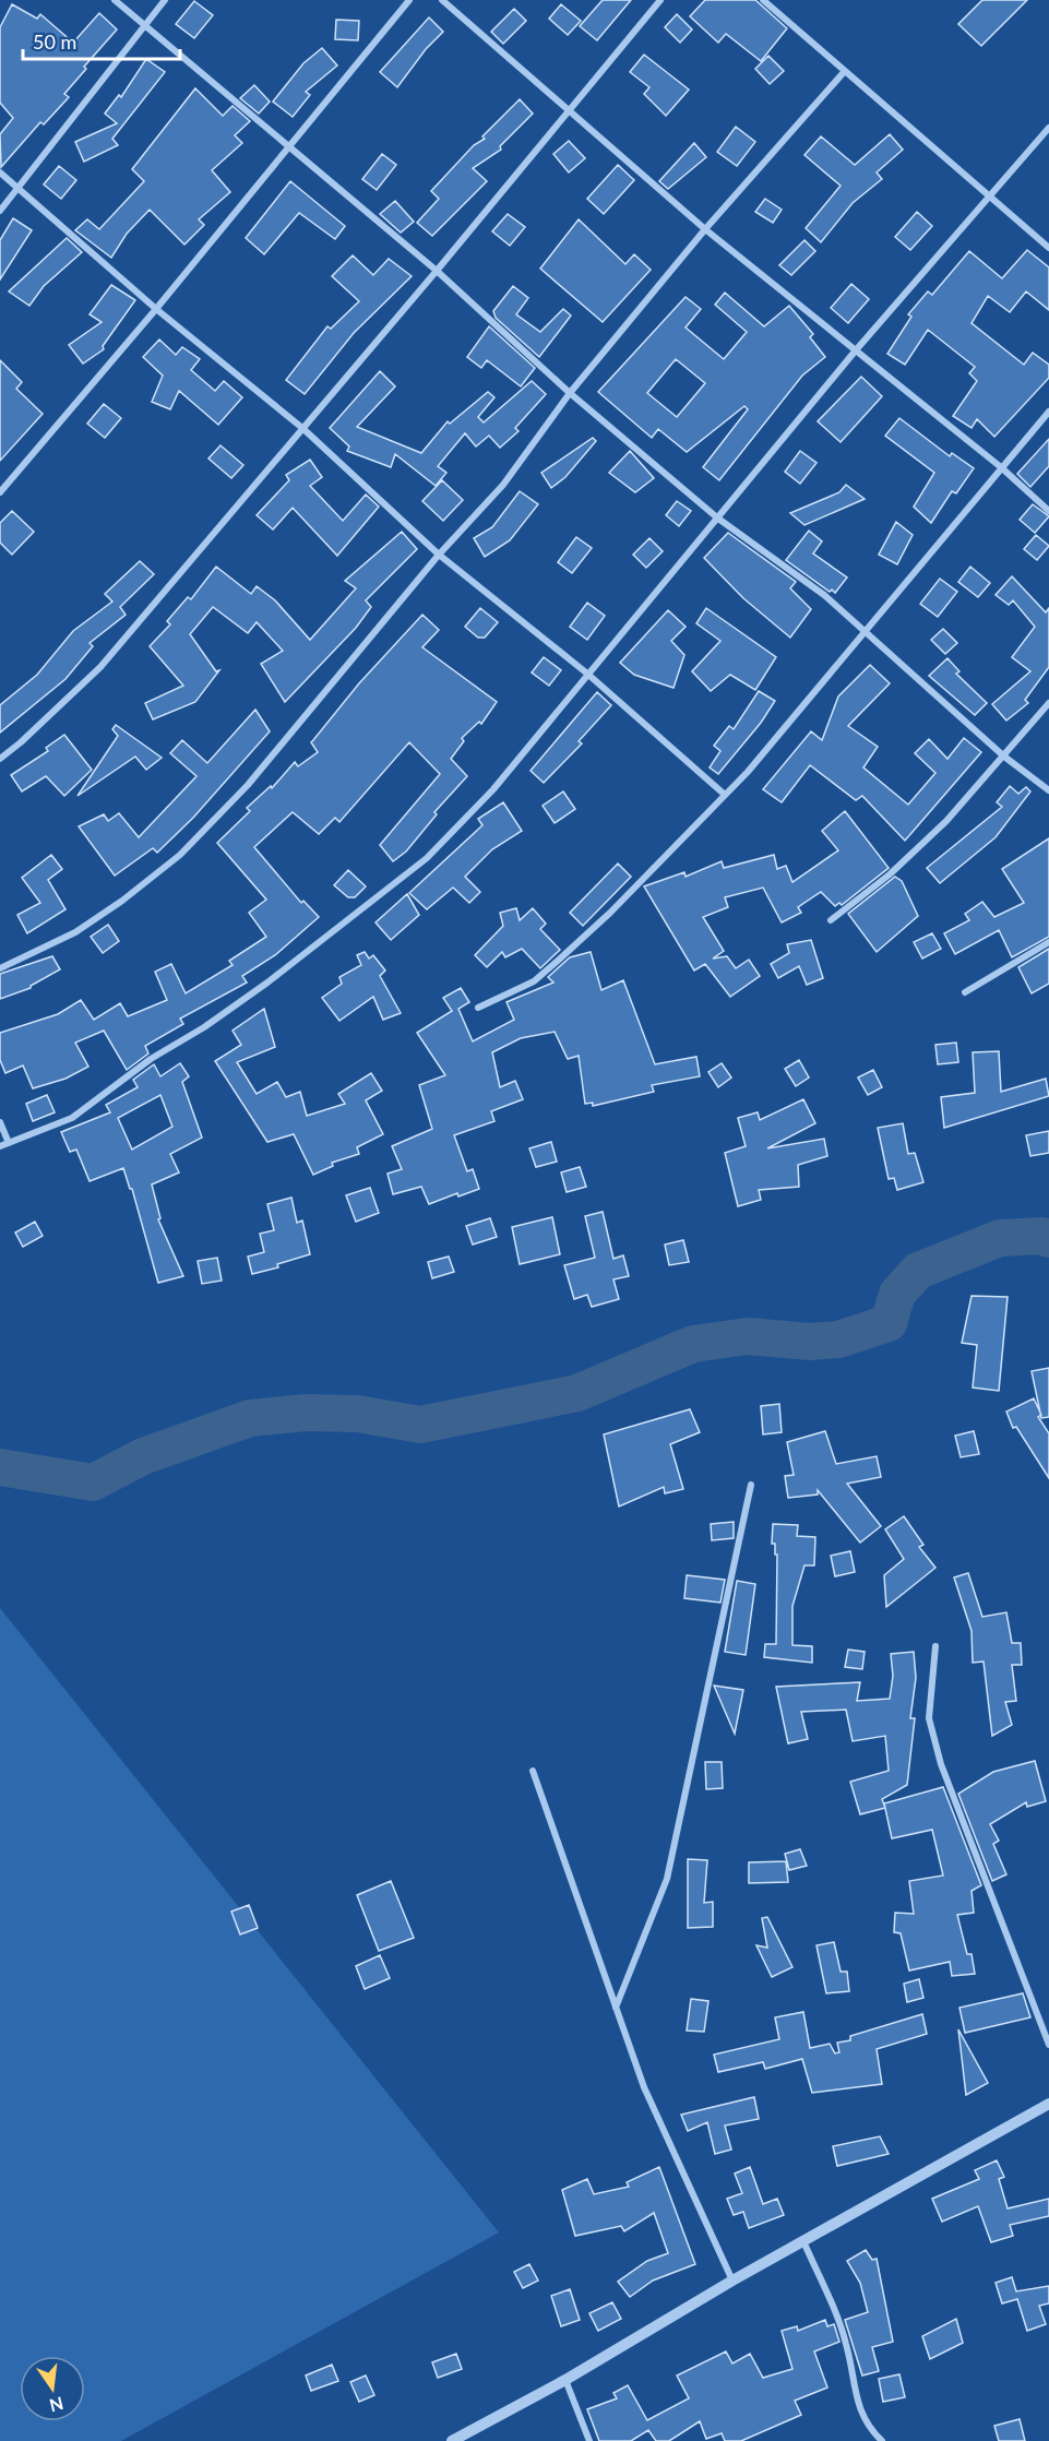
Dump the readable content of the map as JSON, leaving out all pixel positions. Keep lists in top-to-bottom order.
{
  "scale_bar": "50 m",
  "north": "bottom"
}
